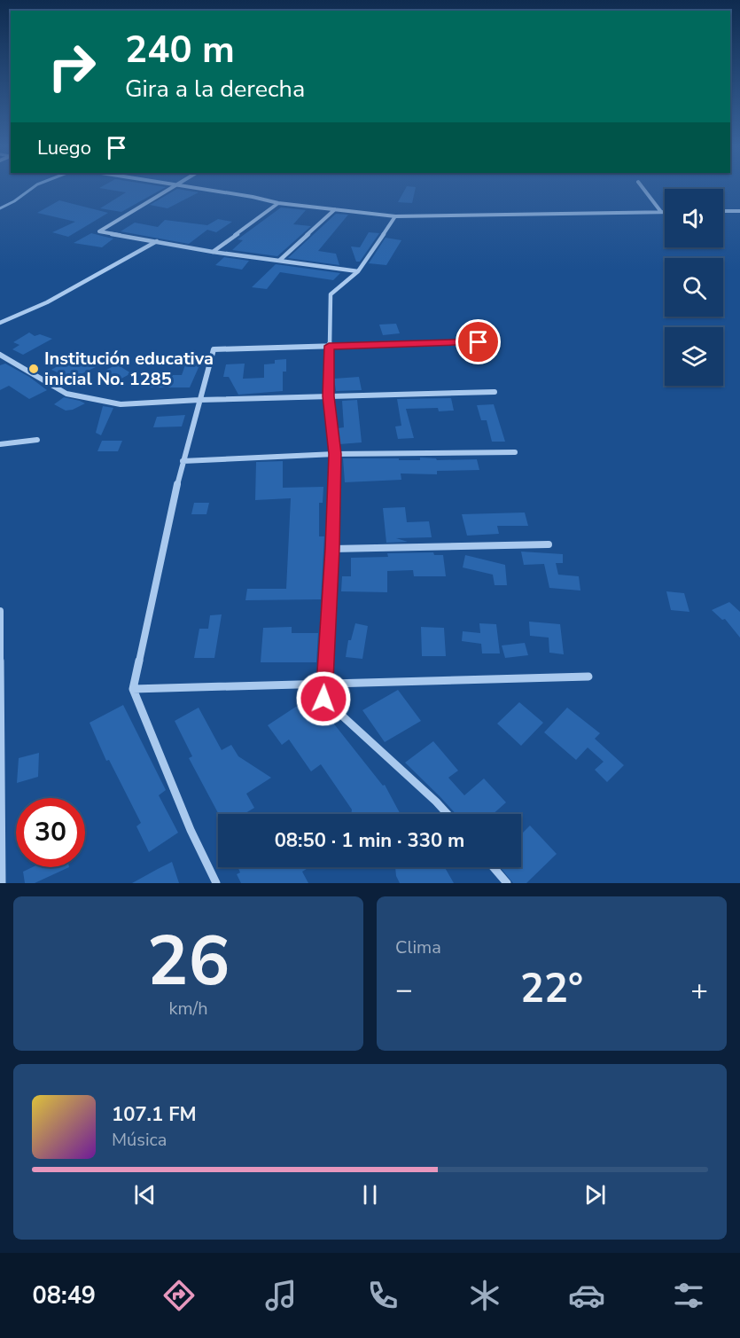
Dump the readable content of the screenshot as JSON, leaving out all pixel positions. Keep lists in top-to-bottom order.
{
  "places": ["Institución educativa inicial No. 1285"],
  "page": {
    "turn": ["240 m", "Gira a la derecha"],
    "then": "Luego",
    "limit": "30",
    "trip": "08:50 · 1 min · 330 m",
    "tile": [
      ["26", "km/h"],
      "Clima"
    ],
    "heat": ["−", "22°", "+"],
    "song": ["107.1 FM", "Música"],
    "tabs": "08:49"
  }
}
